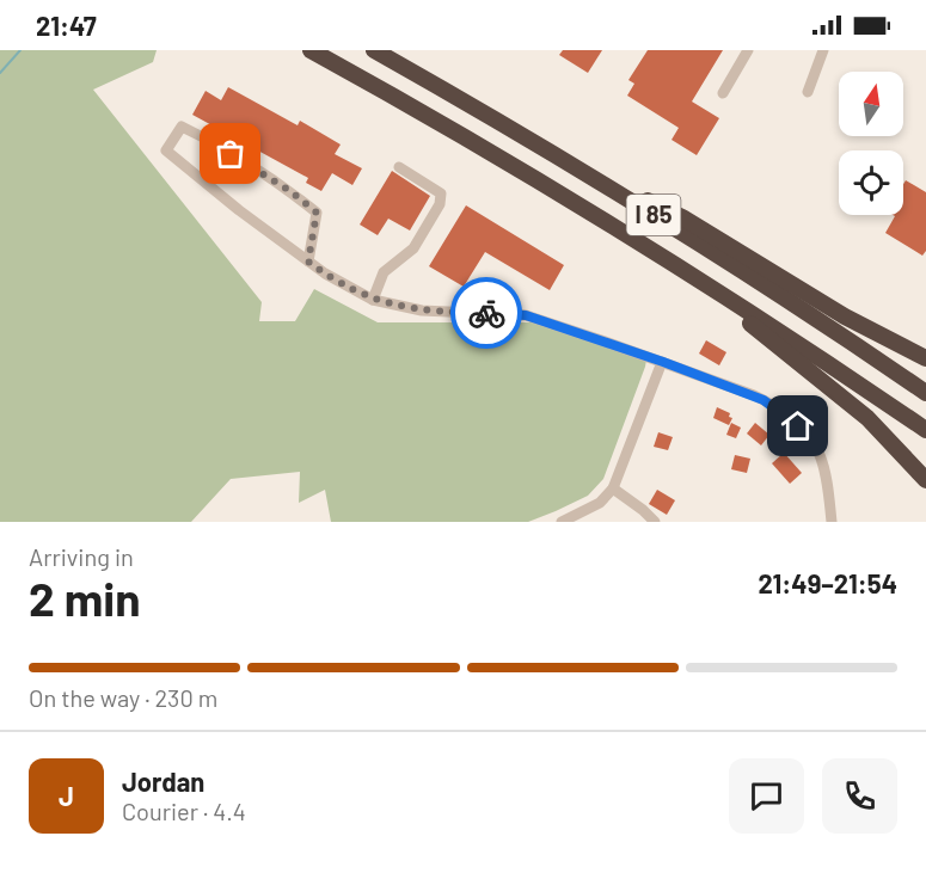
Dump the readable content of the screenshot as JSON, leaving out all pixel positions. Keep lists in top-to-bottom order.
{
  "streets": {
    "highway": ["I 85"]
  },
  "north": "top",
  "page": {
    "status": "21:47",
    "heading": ["2 min", "Arriving in", "21:49–21:54"],
    "panel": ["Jordan", "Courier · 4.4"],
    "bar": "On the way · 230 m",
    "round": "J"
  }
}
